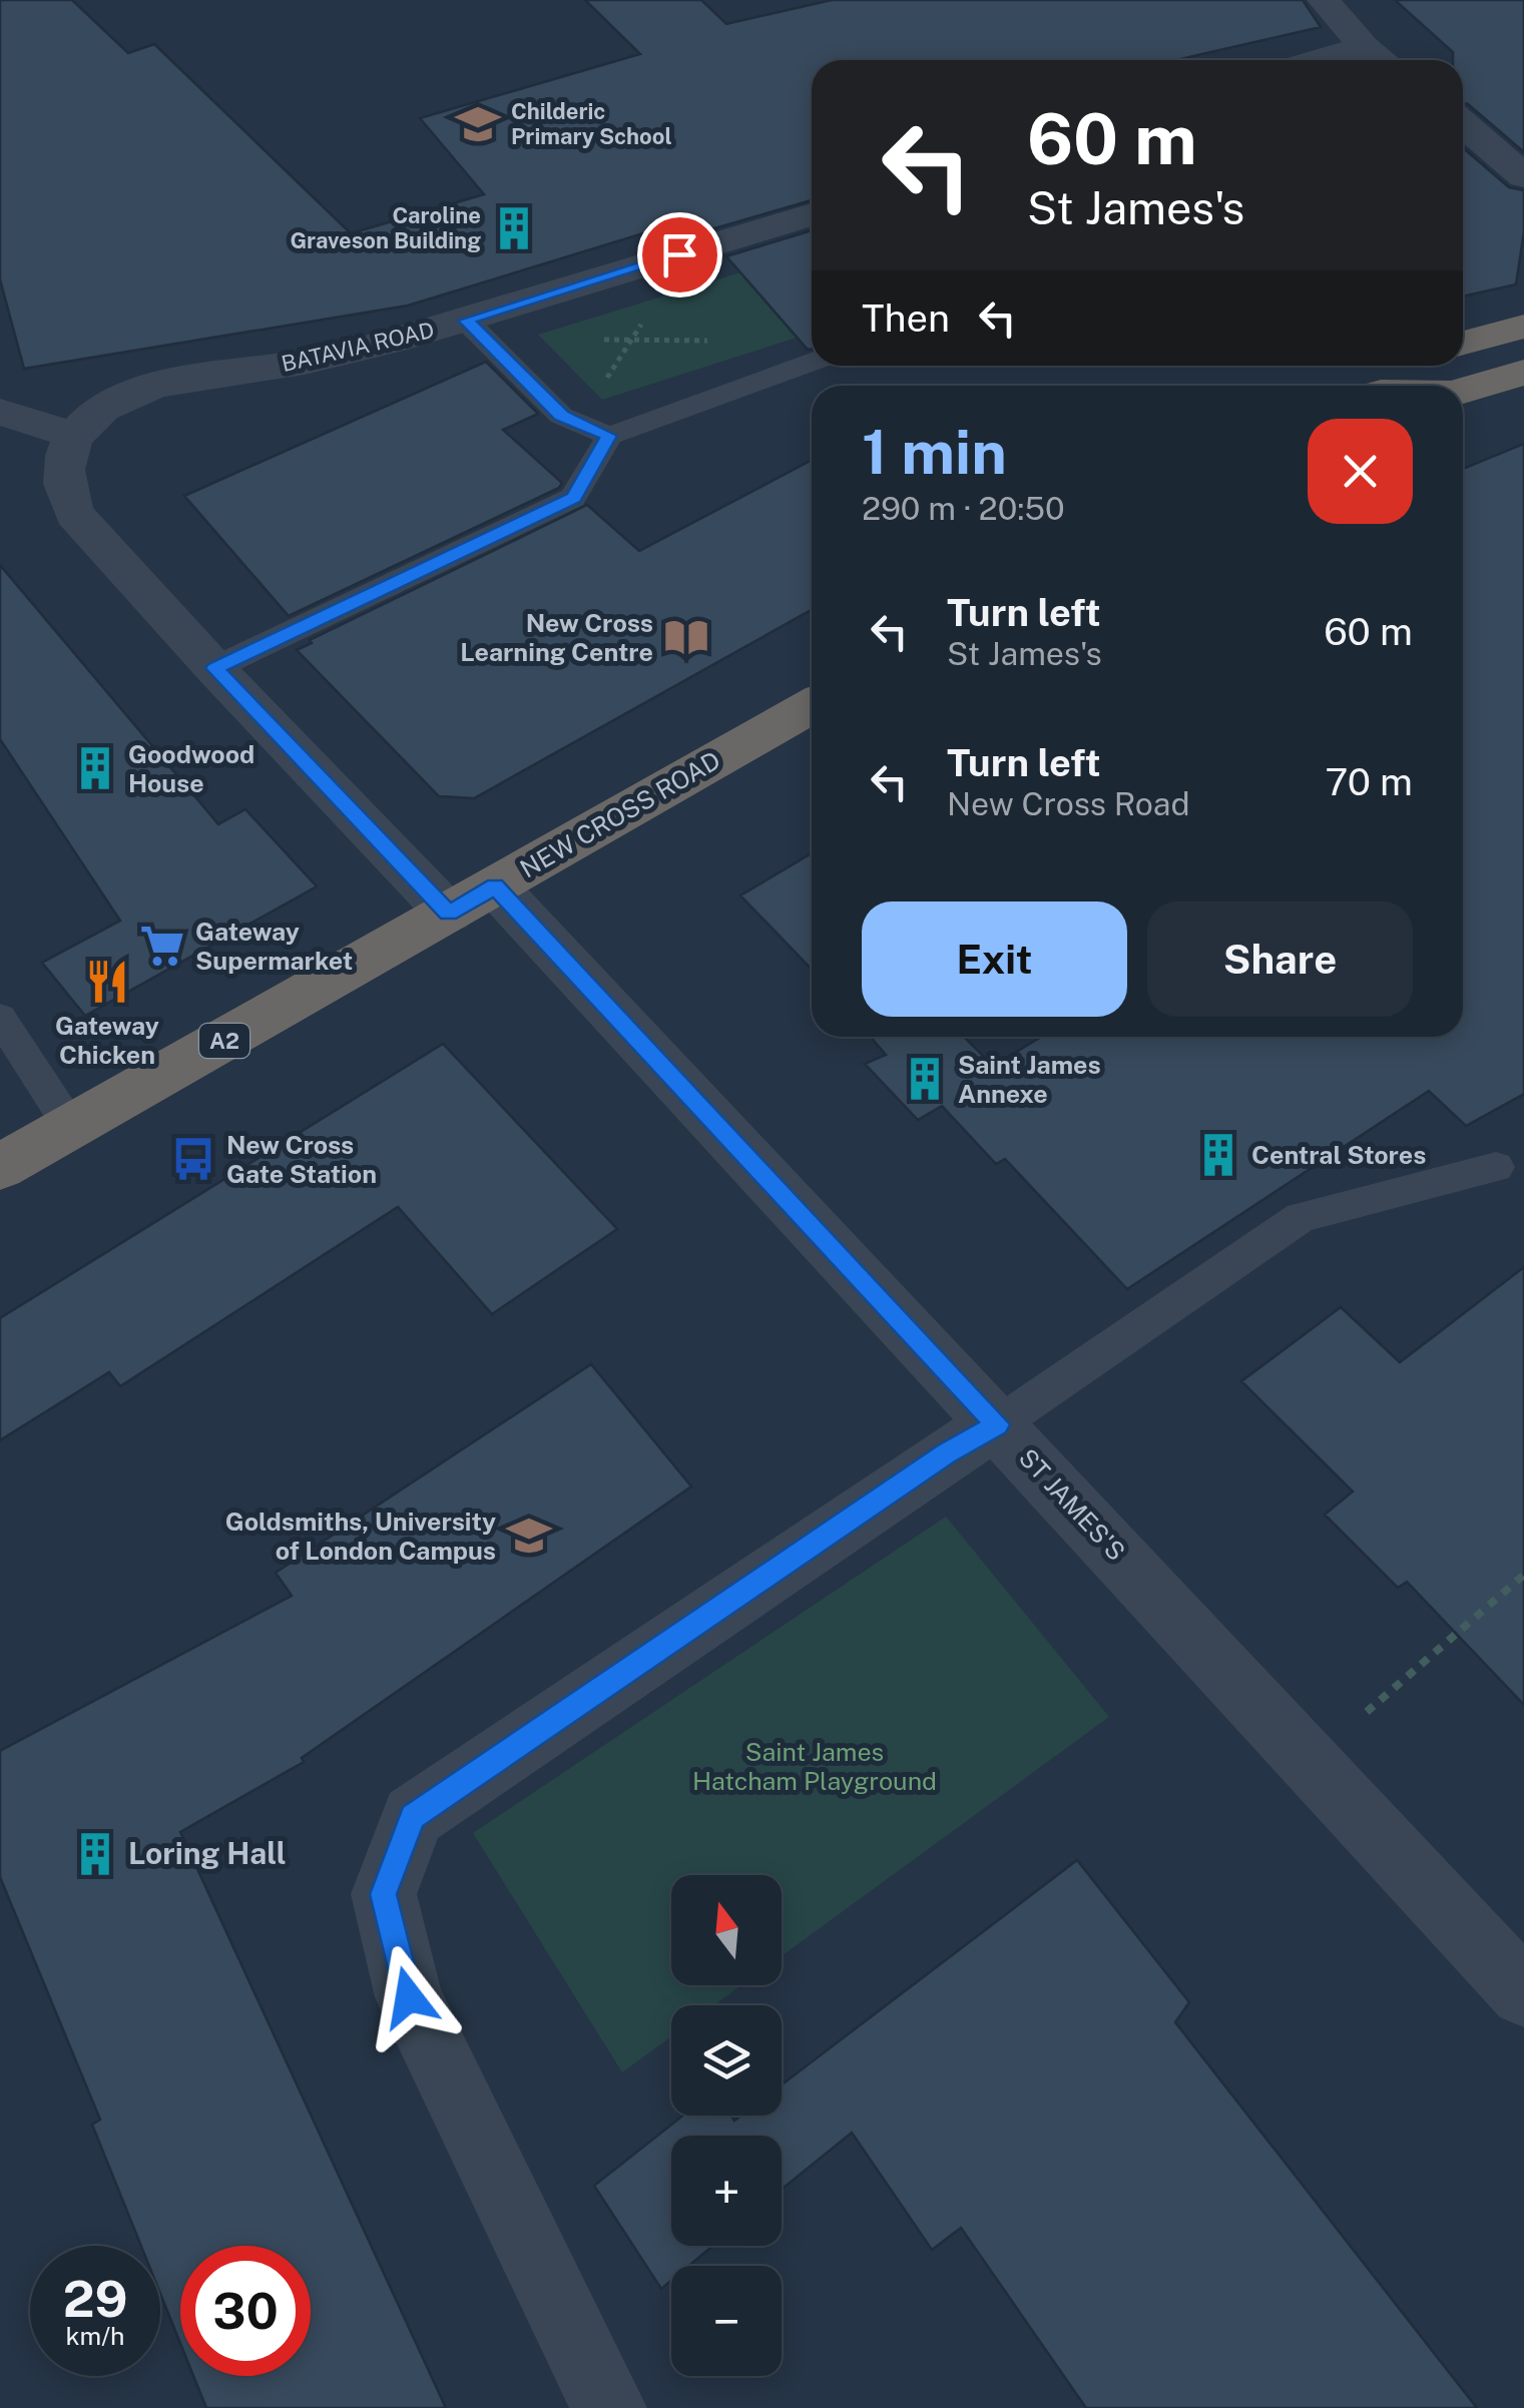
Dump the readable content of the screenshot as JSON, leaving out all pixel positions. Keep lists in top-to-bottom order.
{
  "streets": {
    "highway": ["NEW CROSS ROAD", "A2"],
    "street": ["BATAVIA ROAD", "ST JAMES'S"]
  },
  "crossings": [
    ["BATAVIA ROAD", "ST JAMES'S"],
    ["NEW CROSS ROAD", "ST JAMES'S"]
  ],
  "parks": ["Saint James Hatcham Playground"],
  "places": {
    "school or university": ["Childeric Primary School", "Goldsmiths, University of London Campus"],
    "building": [
      "Caroline Graveson Building",
      "Goodwood House",
      "Saint James Annexe",
      "Central Stores",
      "Loring Hall"
    ],
    "library": ["New Cross Learning Centre"],
    "supermarket": ["Gateway Supermarket"],
    "restaurant": ["Gateway Chicken"],
    "bus stop": ["New Cross Gate Station"]
  },
  "north": "top",
  "page": {
    "turn": ["60 m", "St James's"],
    "then": "Then",
    "heading": ["1 min", "290 m · 20:50"],
    "list": [
      {
        "name": "Turn left",
        "note": "St James's",
        "value": "60 m"
      },
      {
        "name": "Turn left",
        "note": "New Cross Road",
        "value": "70 m"
      }
    ],
    "buttons": ["Exit", "Share"],
    "map_buttons": ["+", "−"],
    "speed": "29 km/h",
    "limit": "30"
  }
}
